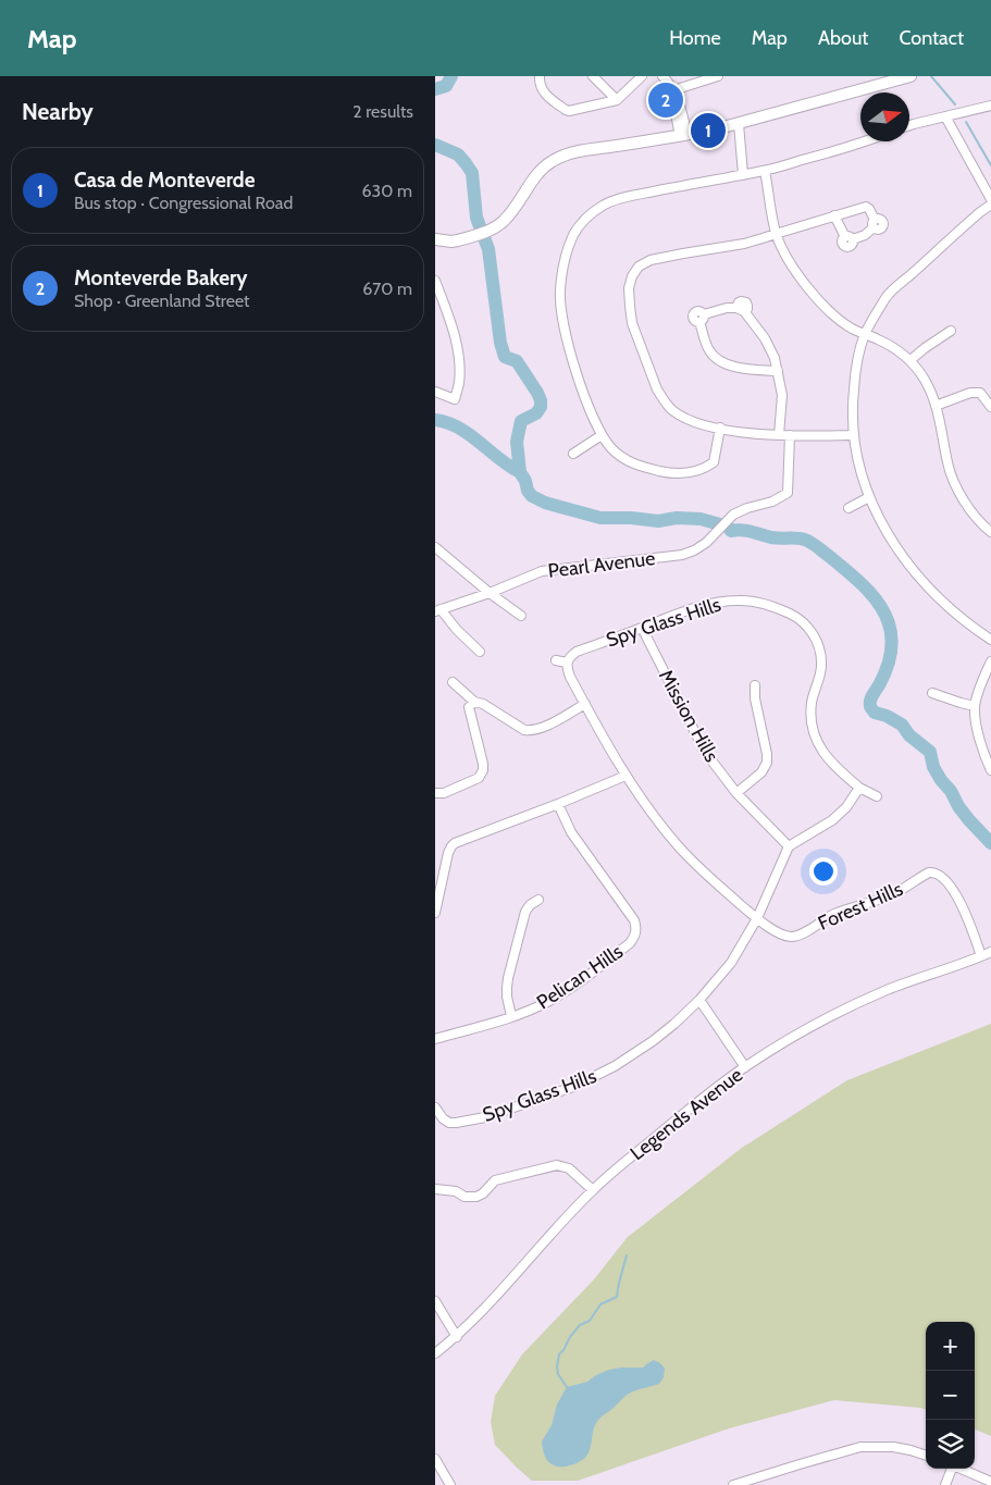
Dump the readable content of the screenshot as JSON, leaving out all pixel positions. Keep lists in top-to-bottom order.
{
  "streets": {
    "street": [
      "Pearl Avenue",
      "Spy Glass Hills",
      "Mission Hills",
      "Forest Hills",
      "Pelican Hills",
      "Legends Avenue"
    ]
  },
  "crossings": [
    ["Spy Glass Hills", "Mission Hills"],
    ["Spy Glass Hills", "Forest Hills"],
    ["Forest Hills", "Legends Avenue"]
  ],
  "north": "right",
  "page": {
    "header": "Map",
    "nav": [
      "Home",
      "Map",
      "About",
      "Contact"
    ],
    "heading": ["Nearby", "2 results"],
    "pins": ["2", "1"],
    "list": [
      {
        "mark": "1",
        "name": "Casa de Monteverde",
        "note": "Bus stop · Congressional Road",
        "value": "630 m"
      },
      {
        "mark": "2",
        "name": "Monteverde Bakery",
        "note": "Shop · Greenland Street",
        "value": "670 m"
      }
    ],
    "map_buttons": ["+", "−"]
  }
}
